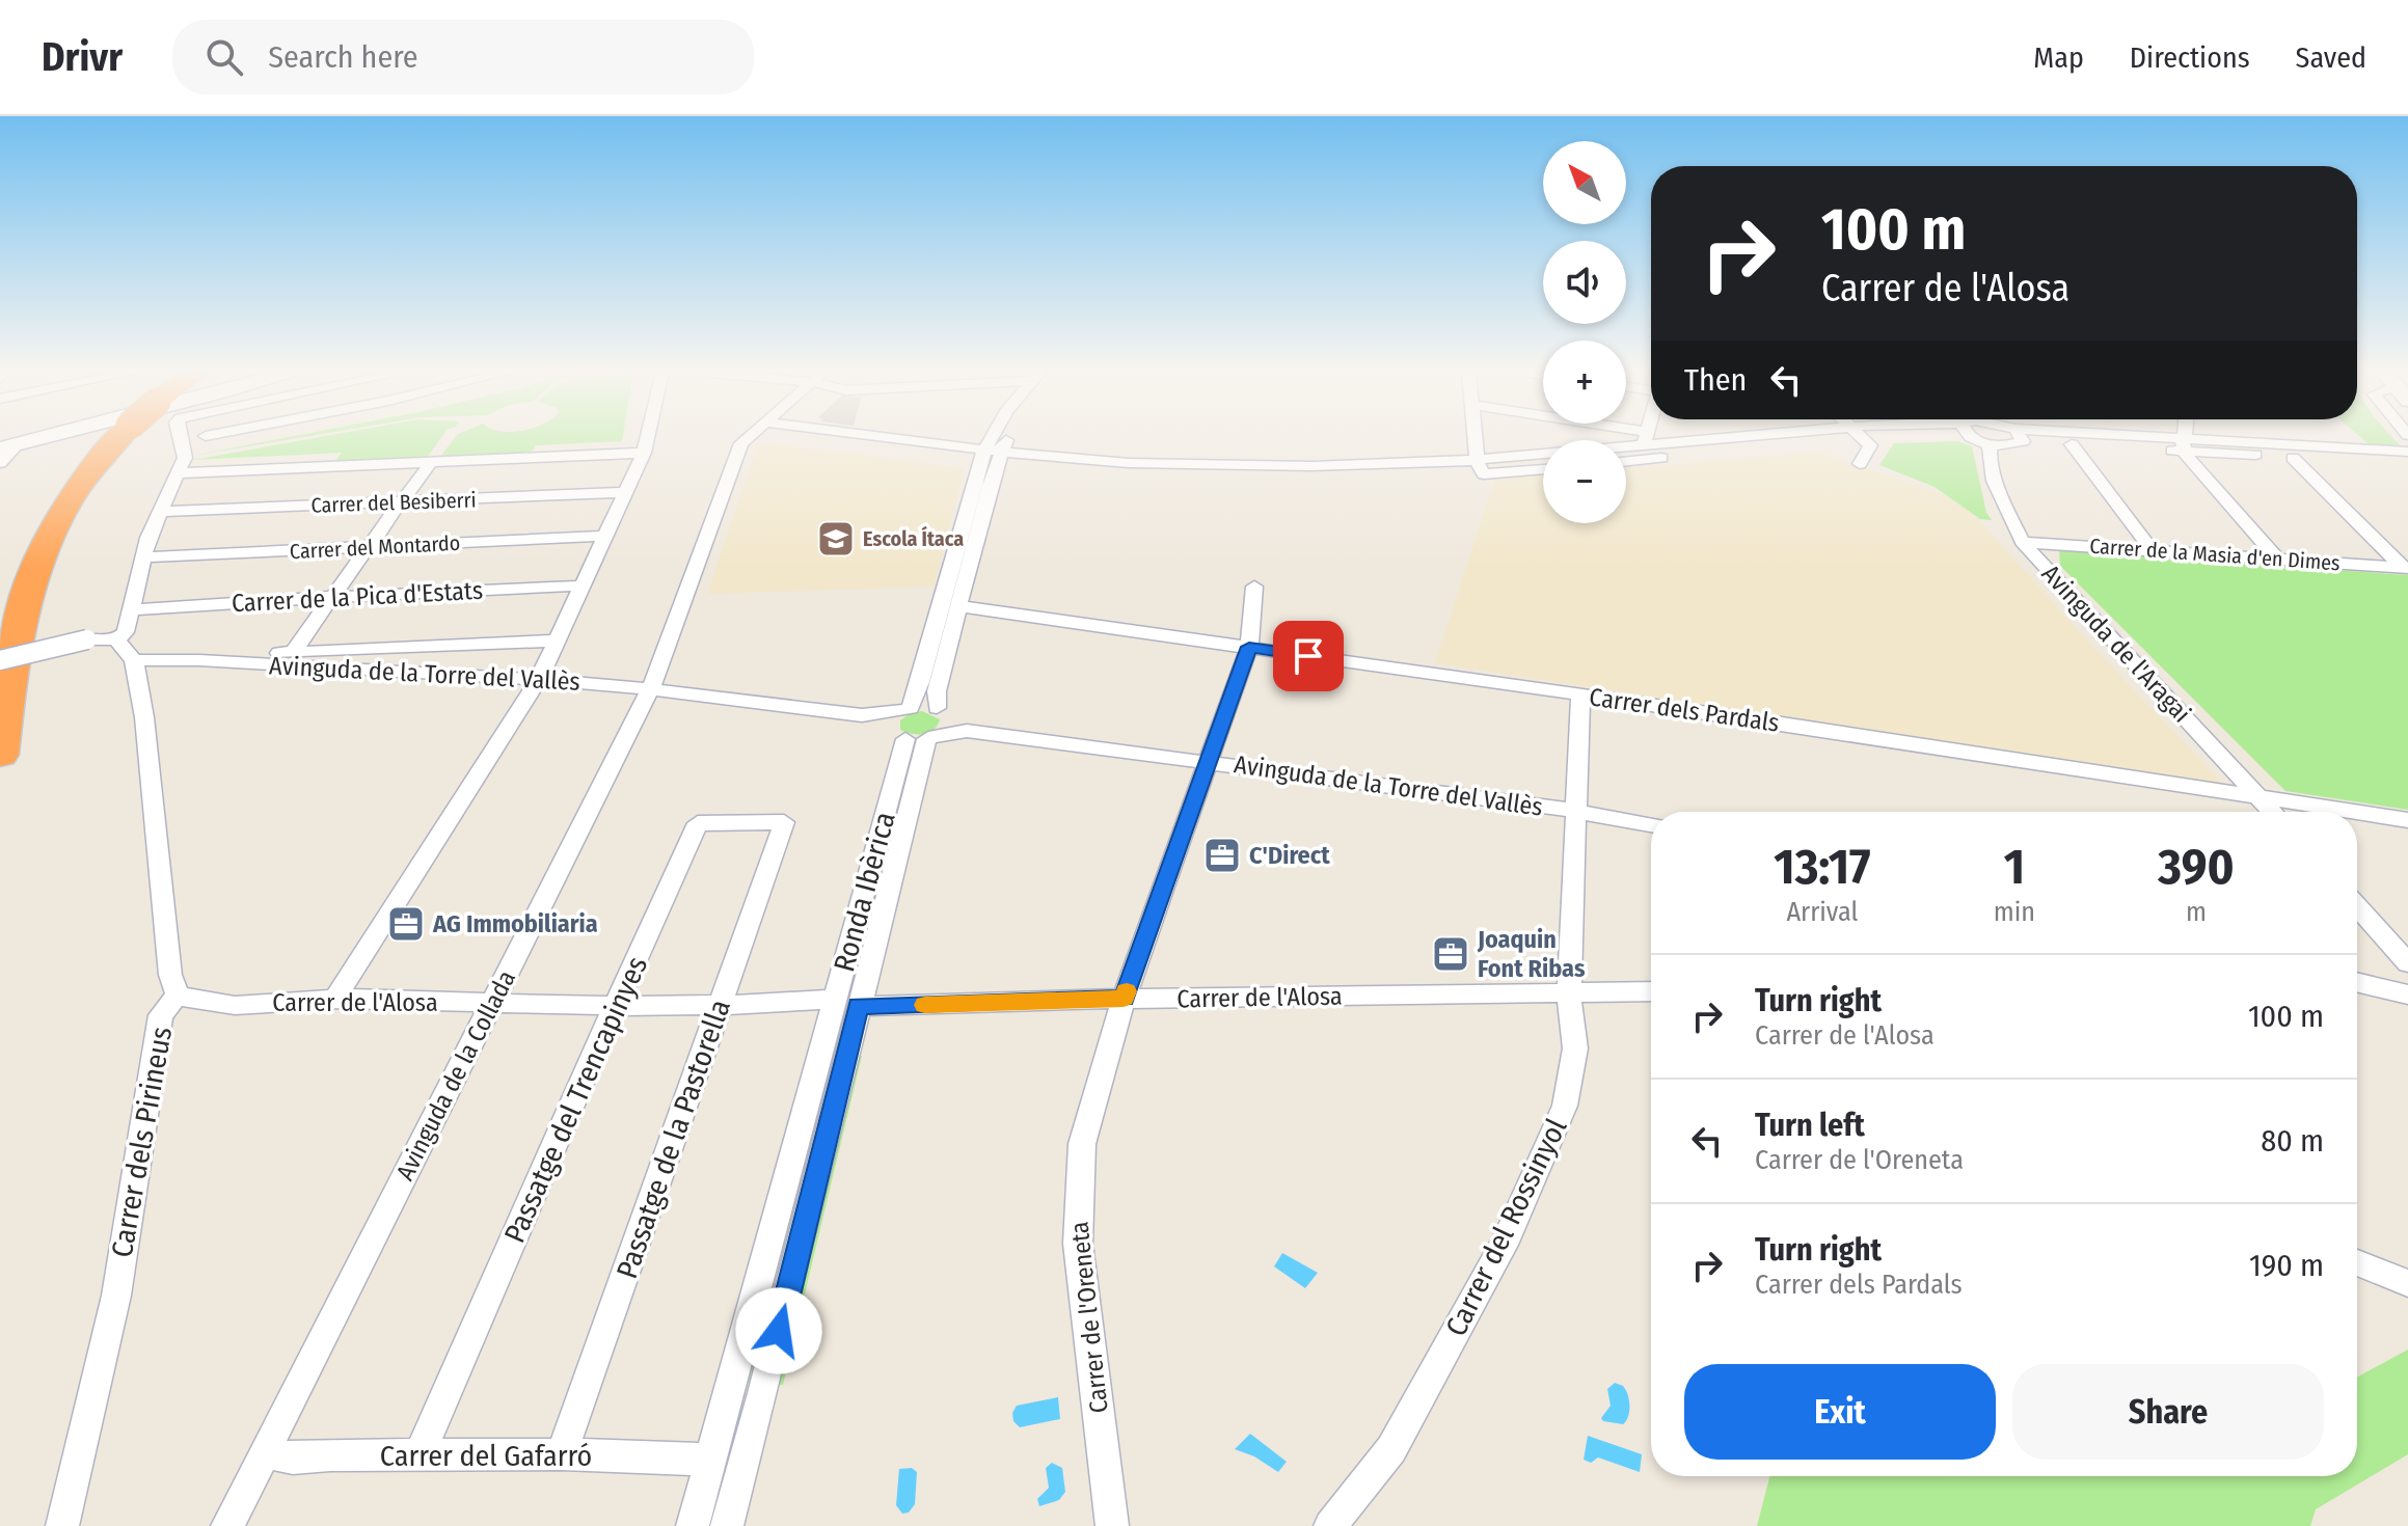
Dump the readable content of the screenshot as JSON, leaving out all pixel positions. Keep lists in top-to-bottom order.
{
  "streets": {
    "street": [
      "Carrer del Besiberri",
      "Carrer del Montardo",
      "Carrer de la Masia d'en Dimes",
      "Carrer de la Pica d'Estats",
      "Avinguda de l'Aragai",
      "Avinguda de la Torre del Vallès",
      "Carrer dels Pardals",
      "Ronda Ibèrica",
      "Carrer de l'Alosa",
      "Avinguda de la Collada",
      "Passatge del Trencapinyes",
      "Passatge de la Pastorella",
      "Carrer dels Pirineus",
      "Carrer del Rossinyol",
      "Carrer de l'Oreneta",
      "Carrer del Gafarró"
    ]
  },
  "crossings": [
    ["Carrer de la Masia d'en Dimes", "Avinguda de l'Aragai"],
    ["Avinguda de l'Aragai", "Carrer dels Pardals"],
    ["Avinguda de la Torre del Vallès", "Ronda Ibèrica"],
    ["Avinguda de la Torre del Vallès", "Avinguda de la Collada"],
    ["Avinguda de la Torre del Vallès", "Carrer dels Pirineus"],
    ["Avinguda de la Torre del Vallès", "Carrer del Rossinyol"],
    ["Avinguda de la Torre del Vallès", "Carrer de l'Oreneta"],
    ["Carrer dels Pardals", "Ronda Ibèrica"],
    ["Carrer dels Pardals", "Carrer del Rossinyol"],
    ["Carrer dels Pardals", "Carrer de l'Oreneta"],
    ["Ronda Ibèrica", "Carrer de l'Alosa"],
    ["Ronda Ibèrica", "Carrer del Gafarró"],
    ["Carrer de l'Alosa", "Avinguda de la Collada"],
    ["Carrer de l'Alosa", "Passatge del Trencapinyes"],
    ["Carrer de l'Alosa", "Passatge de la Pastorella"],
    ["Carrer de l'Alosa", "Carrer dels Pirineus"],
    ["Carrer de l'Alosa", "Carrer del Rossinyol"],
    ["Carrer de l'Alosa", "Carrer de l'Oreneta"],
    ["Avinguda de la Collada", "Carrer del Gafarró"],
    ["Passatge del Trencapinyes", "Passatge de la Pastorella"],
    ["Passatge del Trencapinyes", "Carrer del Gafarró"],
    ["Passatge de la Pastorella", "Carrer del Gafarró"]
  ],
  "places": {
    "school or university": ["Escola Ítaca"],
    "office": ["C'Direct", "AG Immobiliaria", "Joaquin Font Ribas"]
  },
  "north": "top left",
  "page": {
    "header": "Drivr",
    "search": "Search here",
    "nav": ["Map", "Directions", "Saved"],
    "map_buttons": ["+", "−"],
    "turn": ["100 m", "Carrer de l'Alosa"],
    "then": "Then",
    "eta": [
      "13:17",
      "Arrival",
      "1",
      "min",
      "390",
      "m"
    ],
    "list": [
      {
        "name": "Turn right",
        "note": "Carrer de l'Alosa",
        "value": "100 m"
      },
      {
        "name": "Turn left",
        "note": "Carrer de l'Oreneta",
        "value": "80 m"
      },
      {
        "name": "Turn right",
        "note": "Carrer dels Pardals",
        "value": "190 m"
      }
    ],
    "buttons": ["Exit", "Share"]
  }
}
